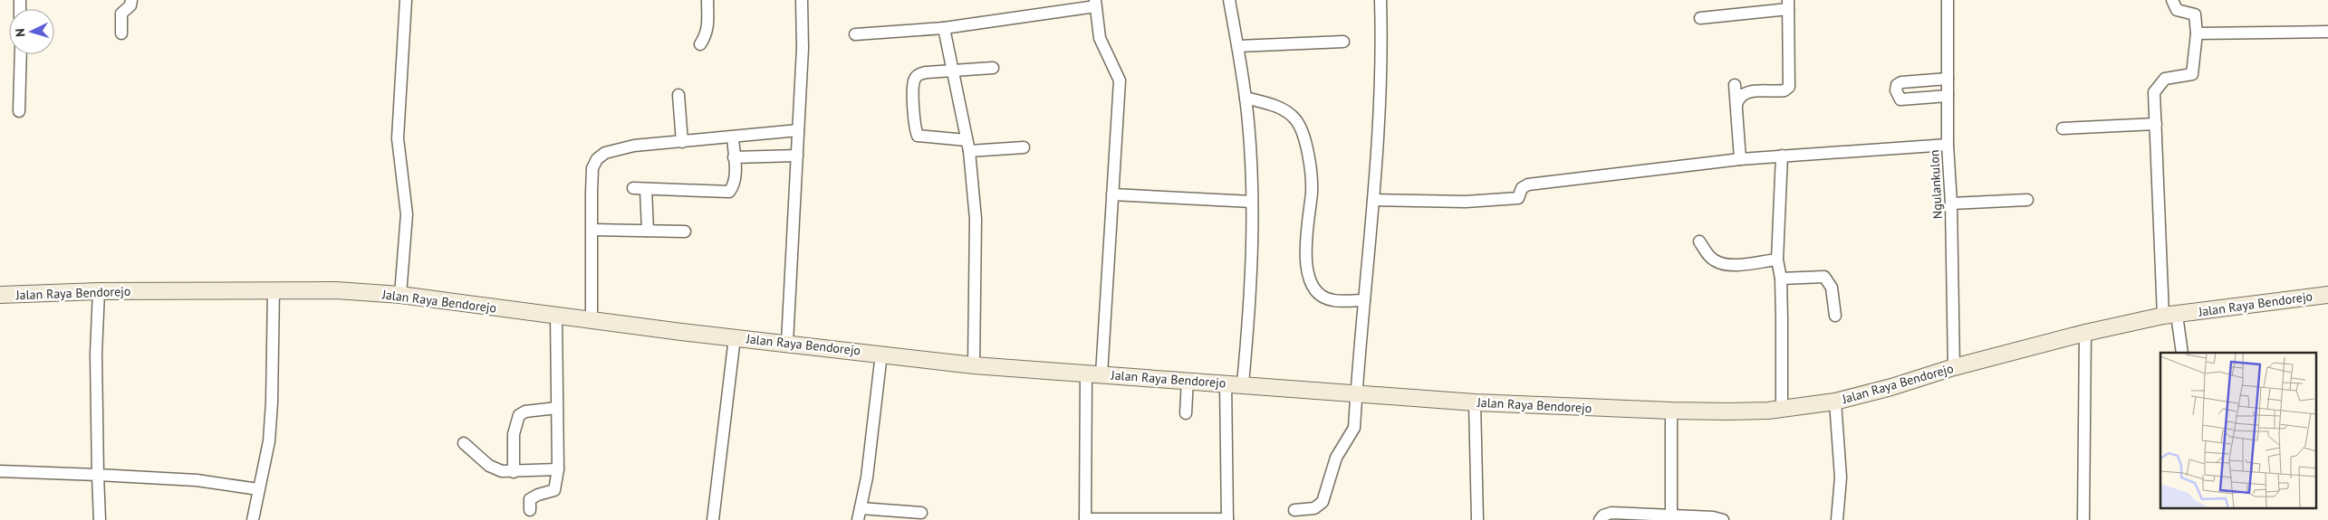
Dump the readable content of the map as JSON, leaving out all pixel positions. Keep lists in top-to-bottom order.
{
  "streets": {
    "main road": ["Jalan Raya Bendorejo"],
    "street": ["Ngulankulon"]
  },
  "crossings": [
    ["Ngulankulon", "Jalan Raya Bendorejo"]
  ],
  "north": "left"
}
